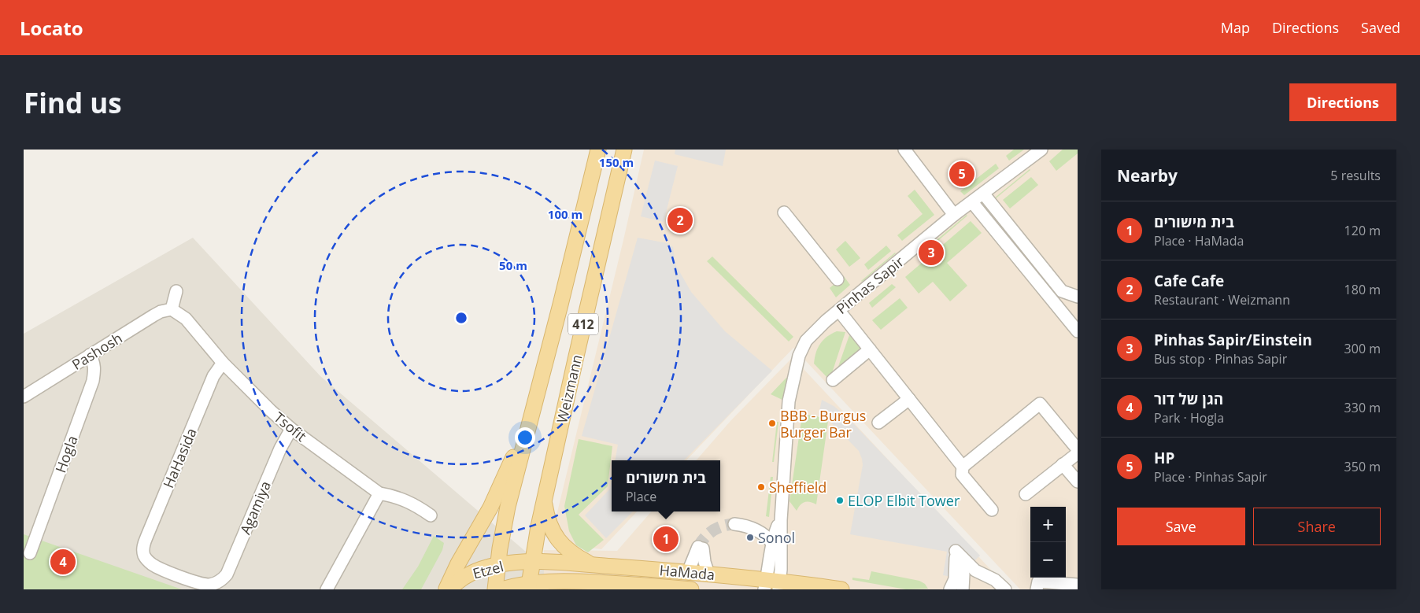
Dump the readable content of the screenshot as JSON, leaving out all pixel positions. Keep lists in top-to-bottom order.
{
  "streets": {
    "main road": [
      "412",
      "Weizmann",
      "Etzel",
      "HaMada"
    ],
    "street": [
      "Pinhas Sapir",
      "Pashosh",
      "Tsofit",
      "Hogla",
      "HaHasida",
      "Agamiya"
    ]
  },
  "crossings": [
    ["412", "Weizmann"],
    ["412", "Etzel"],
    ["Pashosh", "Tsofit"],
    ["Pashosh", "Hogla"],
    ["Weizmann", "Etzel"],
    ["Weizmann", "HaMada"],
    ["Tsofit", "HaHasida"],
    ["Tsofit", "Agamiya"],
    ["HaHasida", "Agamiya"],
    ["Etzel", "HaMada"]
  ],
  "places": [
    "BBB - Burgus Burger Bar",
    "Sheffield",
    "ELOP Elbit Tower",
    "Sonol"
  ],
  "page": {
    "header": "Locato",
    "nav": ["Map", "Directions", "Saved"],
    "buttons": [
      "Directions",
      ["Save", "Share"]
    ],
    "title": "Find us",
    "heading": ["Nearby", "5 results"],
    "pins": [
      "5",
      "2",
      "3",
      "1",
      "4"
    ],
    "list": [
      {
        "mark": "1",
        "name": "בית מישורים",
        "note": "Place · HaMada",
        "value": "120 m"
      },
      {
        "mark": "2",
        "name": "Cafe Cafe",
        "note": "Restaurant · Weizmann",
        "value": "180 m"
      },
      {
        "mark": "3",
        "name": "Pinhas Sapir/Einstein",
        "note": "Bus stop · Pinhas Sapir",
        "value": "300 m"
      },
      {
        "mark": "4",
        "name": "הגן של דור",
        "note": "Park · Hogla",
        "value": "330 m"
      },
      {
        "mark": "5",
        "name": "HP",
        "note": "Place · Pinhas Sapir",
        "value": "350 m"
      }
    ],
    "popup": ["בית מישורים", "Place"],
    "map_buttons": ["+", "−"]
  },
  "rings": ["150 m", "100 m", "50 m"]
}
